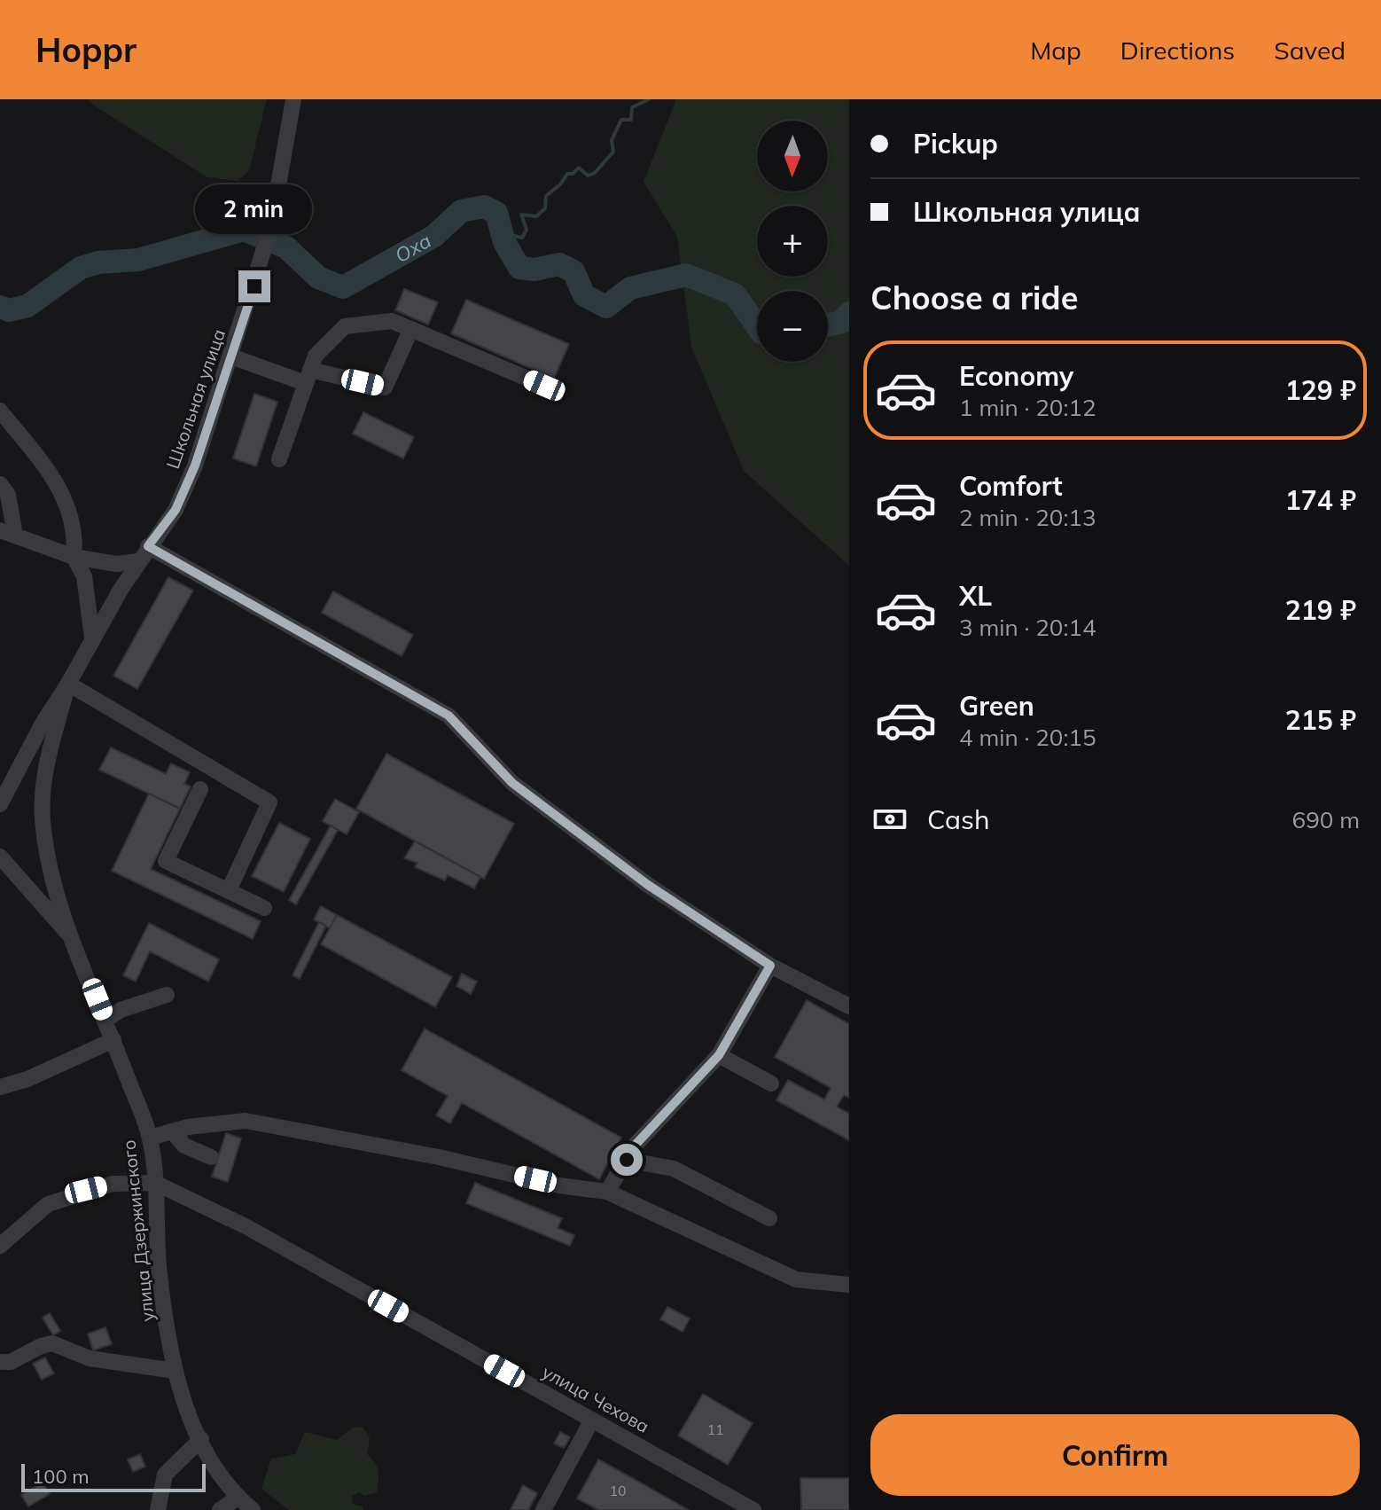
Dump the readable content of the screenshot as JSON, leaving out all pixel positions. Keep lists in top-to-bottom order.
{
  "streets": {
    "street": ["Школьная улица", "улица Дзержинского", "улица Чехова"]
  },
  "crossings": [
    ["Школьная улица", "улица Дзержинского"],
    ["улица Дзержинского", "улица Чехова"]
  ],
  "water": ["Оха"],
  "house_numbers": ["11", "10"],
  "scale_bar": "100 m",
  "north": "bottom",
  "page": {
    "header": "Hoppr",
    "nav": ["Map", "Directions", "Saved"],
    "banner": ["Pickup", "Школьная улица"],
    "map_buttons": ["+", "−"],
    "bubble": "2 min",
    "heading": "Choose a ride",
    "list": [
      {
        "name": "Economy",
        "note": "1 min · 20:12",
        "value": "129 ₽"
      },
      {
        "name": "Comfort",
        "note": "2 min · 20:13",
        "value": "174 ₽"
      },
      {
        "name": "XL",
        "note": "3 min · 20:14",
        "value": "219 ₽"
      },
      {
        "name": "Green",
        "note": "4 min · 20:15",
        "value": "215 ₽"
      }
    ],
    "pay": ["Cash", "690 m"],
    "buttons": "Confirm",
    "scale": "100 m"
  }
}
